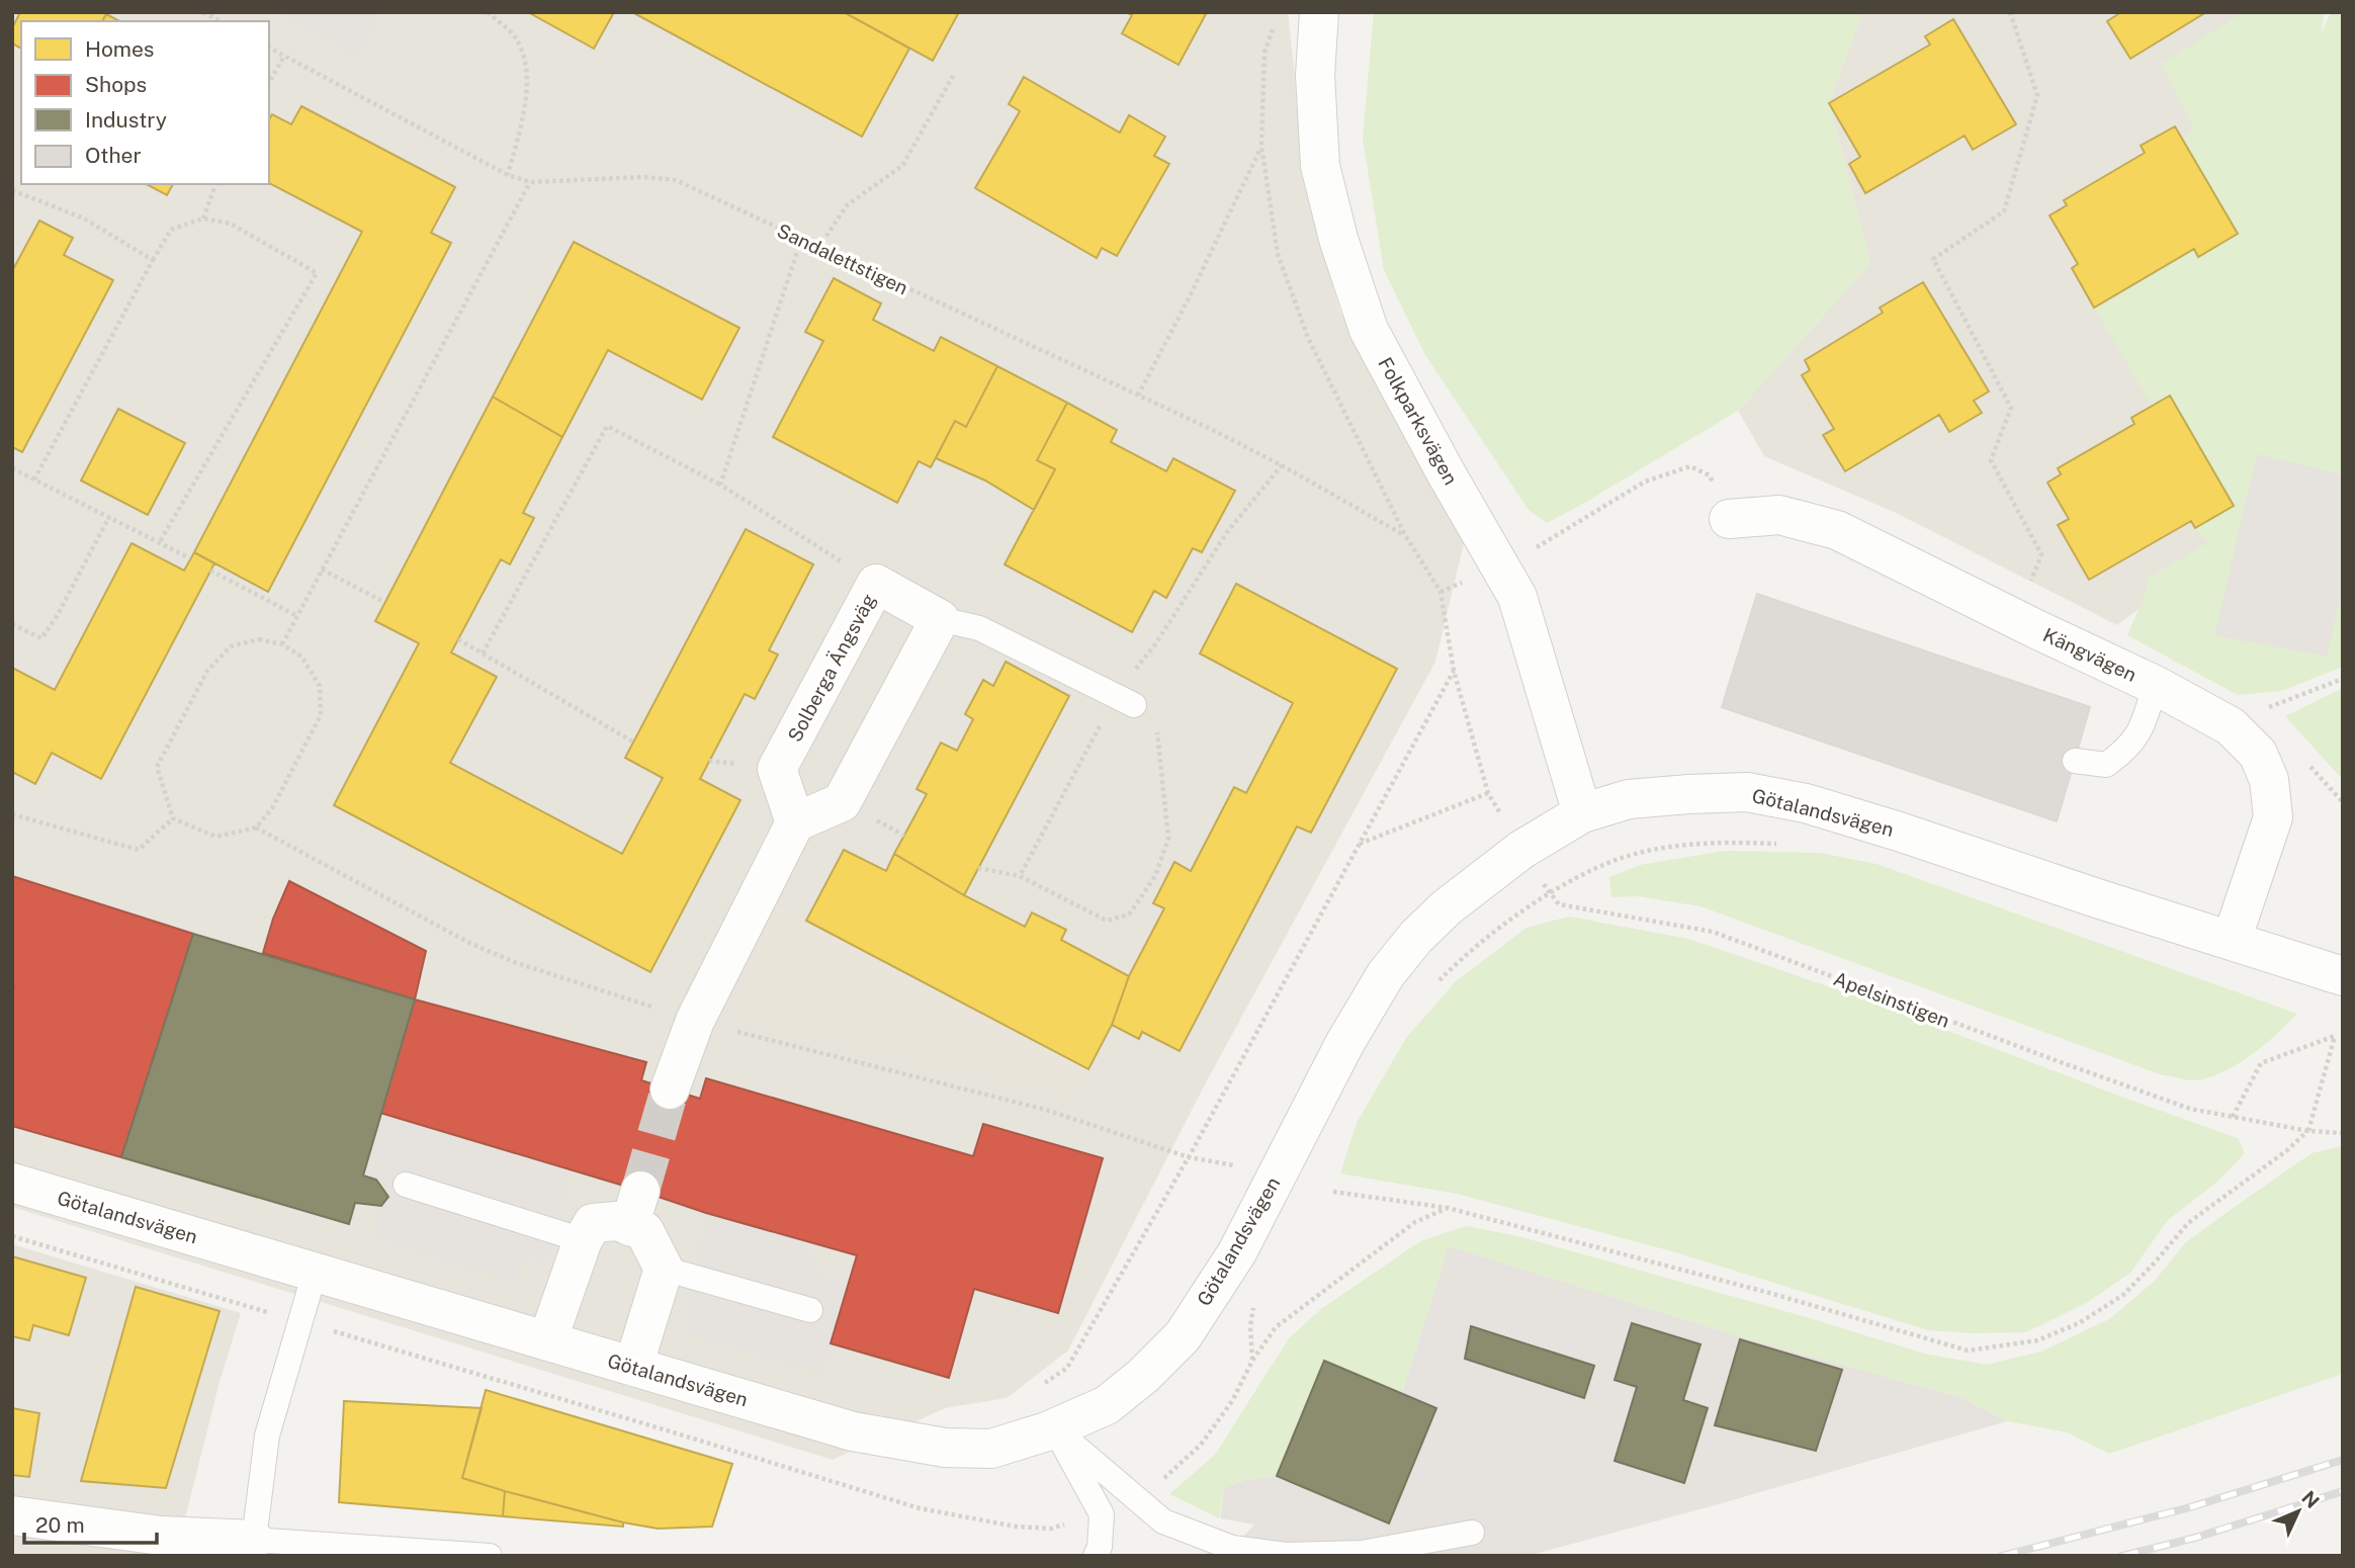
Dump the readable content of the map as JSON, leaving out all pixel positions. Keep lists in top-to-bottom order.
{
  "streets": {
    "street": [
      "Folkparksvägen",
      "Kängvägen",
      "Solberga Ängsväg",
      "Götalandsvägen"
    ],
    "path": ["Sandalettstigen", "Apelsinstigen"]
  },
  "crossings": [
    ["Folkparksvägen", "Götalandsvägen"],
    ["Kängvägen", "Götalandsvägen"]
  ],
  "legend": [
    "Homes",
    "Shops",
    "Industry",
    "Other"
  ],
  "scale_bar": "20 m",
  "north": "top right"
}
